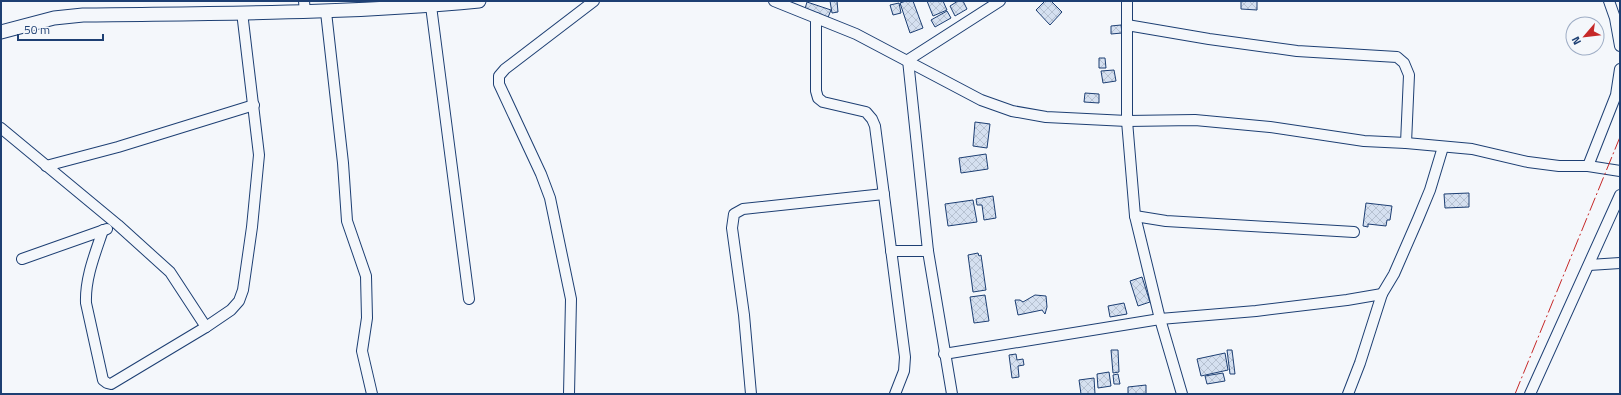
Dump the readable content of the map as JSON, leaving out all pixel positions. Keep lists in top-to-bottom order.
{
  "scale_bar": "50 m",
  "north": "bottom left"
}
